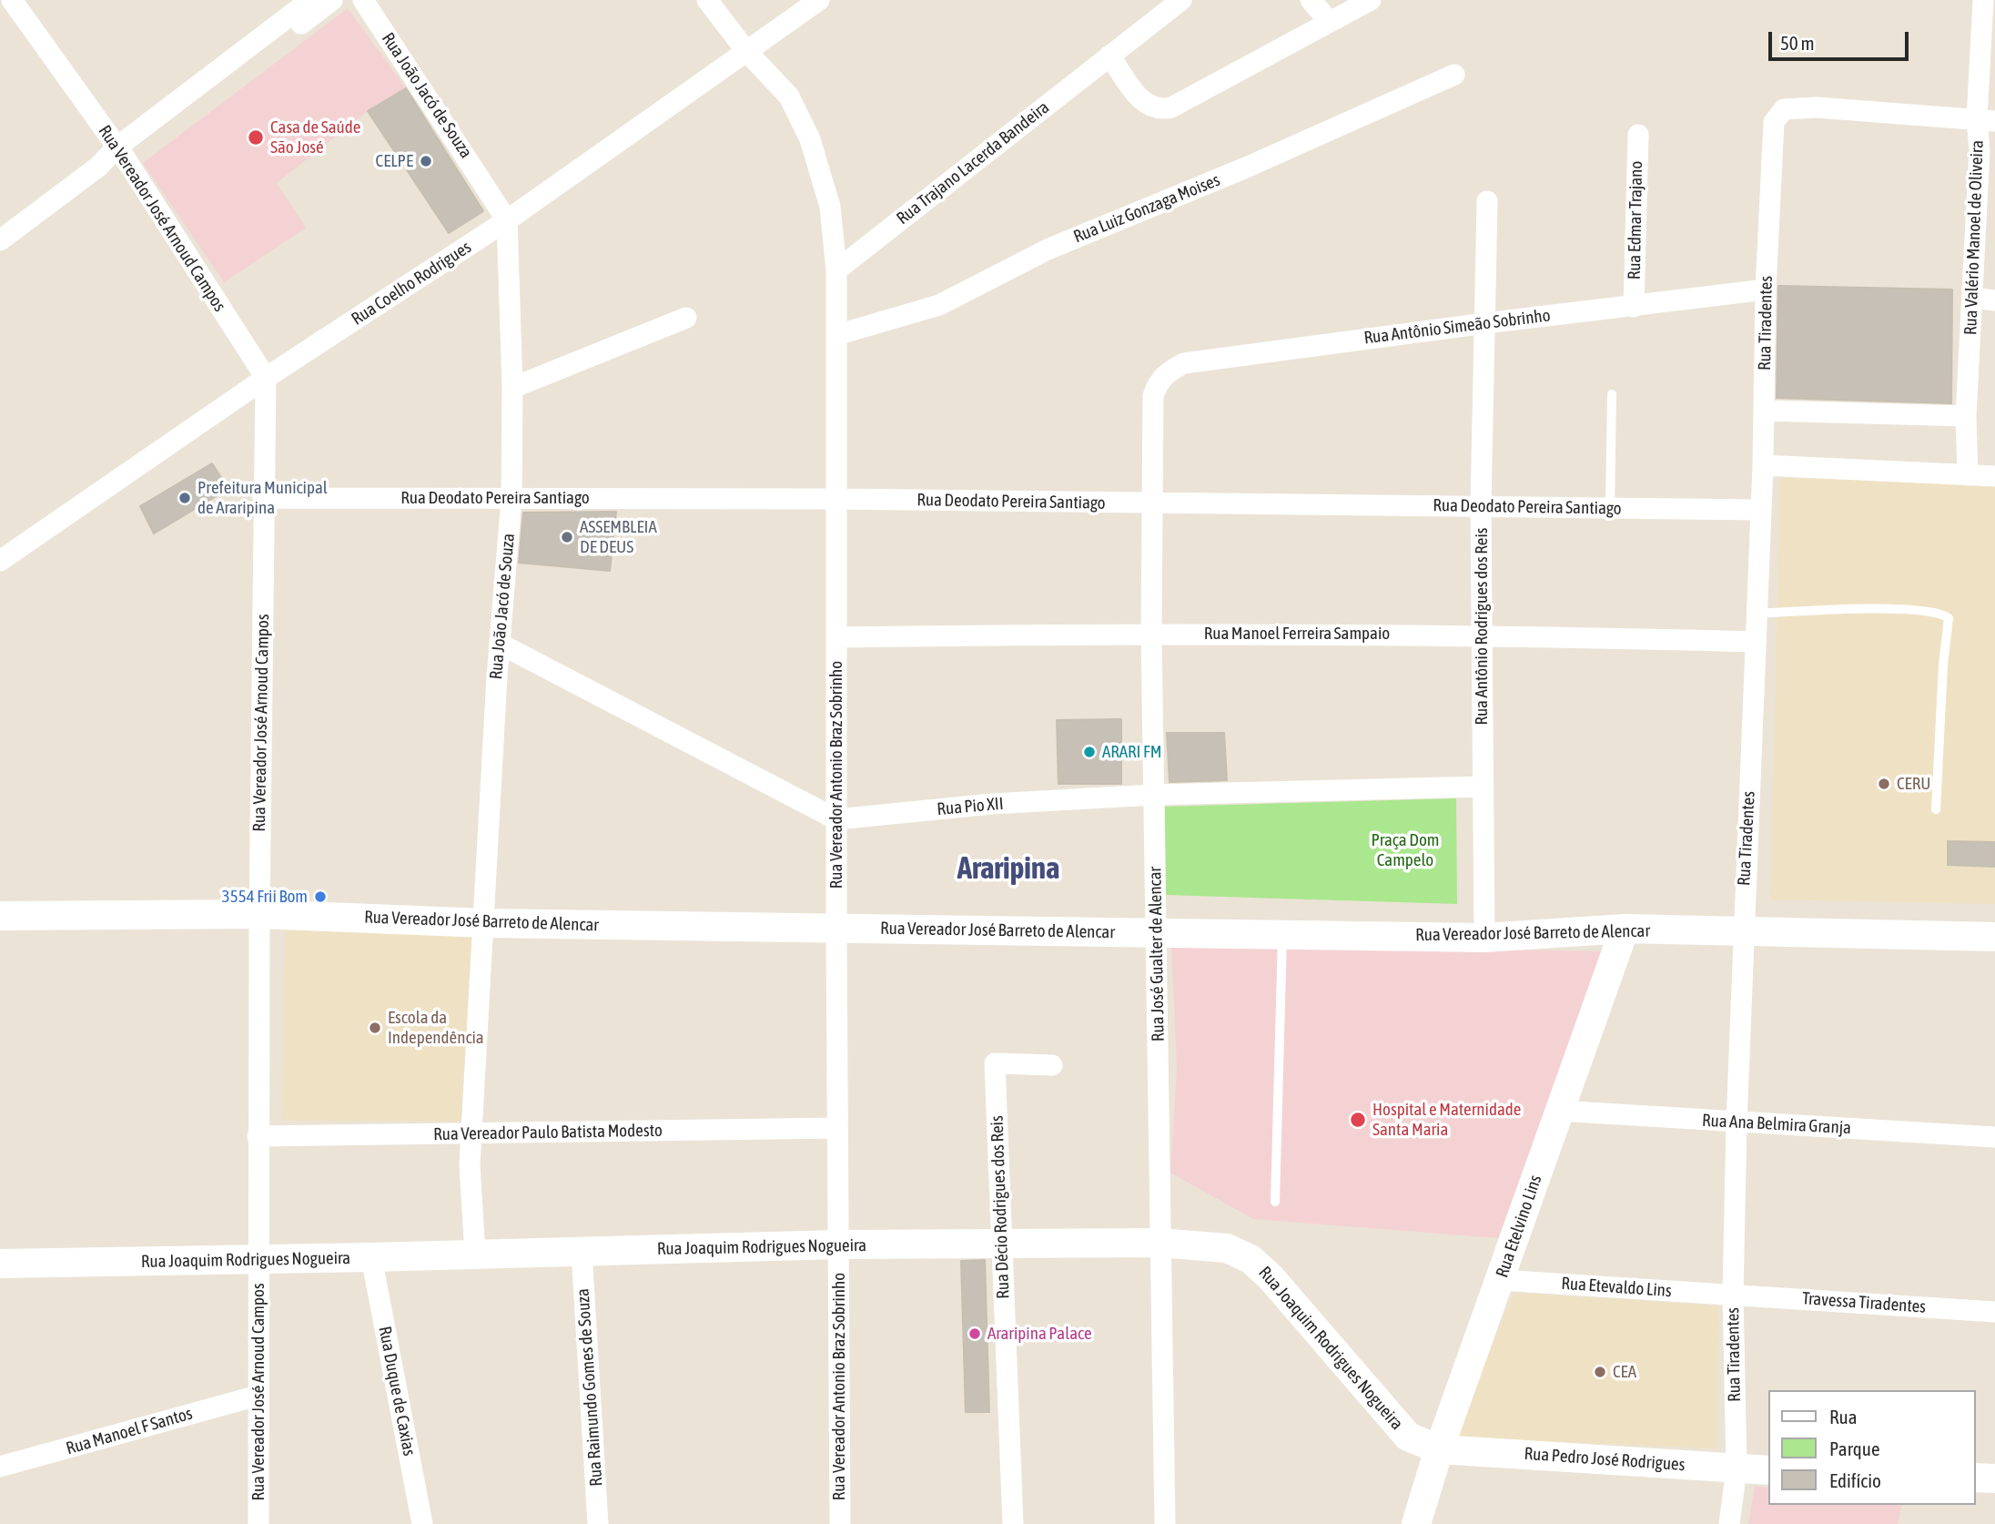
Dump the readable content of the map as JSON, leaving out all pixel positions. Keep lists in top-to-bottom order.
{
  "streets": {
    "main road": [
      "Rua Vereador José Barreto de Alencar",
      "Rua Etelvino Lins",
      "Rua Joaquim Rodrigues Nogueira",
      "Rua Pedro José Rodrigues"
    ],
    "street": [
      "Rua João Jacó de Souza",
      "Rua Trajano Lacerda Bandeira",
      "Rua Luiz Gonzaga Moises",
      "Rua Vereador José Arnoud Campos",
      "Rua Edmar Trajano",
      "Rua Valério Manoel de Oliveira",
      "Rua Coelho Rodrigues",
      "Rua Tiradentes",
      "Rua Antônio Simeão Sobrinho",
      "Rua Deodato Pereira Santiago",
      "Rua Antônio Rodrigues dos Reis",
      "Rua Manoel Ferreira Sampaio",
      "Rua Vereador Antonio Braz Sobrinho",
      "Rua Pio XII",
      "Rua José Gualter de Alencar",
      "Rua Ana Belmira Granja",
      "Rua Vereador Paulo Batista Modesto",
      "Rua Décio Rodrigues dos Reis",
      "Rua Etevaldo Lins",
      "Travessa Tiradentes",
      "Rua Raimundo Gomes de Souza",
      "Rua Duque de Caxias",
      "Rua Manoel F Santos"
    ]
  },
  "crossings": [
    ["Rua João Jacó de Souza", "Rua Coelho Rodrigues"],
    ["Rua João Jacó de Souza", "Rua Deodato Pereira Santiago"],
    ["Rua João Jacó de Souza", "Rua Vereador José Barreto de Alencar"],
    ["Rua João Jacó de Souza", "Rua Vereador Paulo Batista Modesto"],
    ["Rua João Jacó de Souza", "Rua Joaquim Rodrigues Nogueira"],
    ["Rua Trajano Lacerda Bandeira", "Rua Vereador Antonio Braz Sobrinho"],
    ["Rua Luiz Gonzaga Moises", "Rua Vereador Antonio Braz Sobrinho"],
    ["Rua Vereador José Arnoud Campos", "Rua Coelho Rodrigues"],
    ["Rua Vereador José Arnoud Campos", "Rua Deodato Pereira Santiago"],
    ["Rua Vereador José Arnoud Campos", "Rua Vereador José Barreto de Alencar"],
    ["Rua Vereador José Arnoud Campos", "Rua Vereador Paulo Batista Modesto"],
    ["Rua Vereador José Arnoud Campos", "Rua Joaquim Rodrigues Nogueira"],
    ["Rua Vereador José Arnoud Campos", "Rua Manoel F Santos"],
    ["Rua Edmar Trajano", "Rua Antônio Simeão Sobrinho"],
    ["Rua Valério Manoel de Oliveira", "Rua Tiradentes"],
    ["Rua Coelho Rodrigues", "Rua Vereador Antonio Braz Sobrinho"],
    ["Rua Tiradentes", "Rua Antônio Simeão Sobrinho"],
    ["Rua Tiradentes", "Rua Deodato Pereira Santiago"],
    ["Rua Tiradentes", "Rua Manoel Ferreira Sampaio"],
    ["Rua Tiradentes", "Rua Vereador José Barreto de Alencar"],
    ["Rua Tiradentes", "Rua Ana Belmira Granja"],
    ["Rua Tiradentes", "Rua Etevaldo Lins"],
    ["Rua Tiradentes", "Travessa Tiradentes"],
    ["Rua Tiradentes", "Rua Pedro José Rodrigues"],
    ["Rua Antônio Simeão Sobrinho", "Rua Antônio Rodrigues dos Reis"],
    ["Rua Antônio Simeão Sobrinho", "Rua José Gualter de Alencar"],
    ["Rua Deodato Pereira Santiago", "Rua Antônio Rodrigues dos Reis"],
    ["Rua Deodato Pereira Santiago", "Rua Vereador Antonio Braz Sobrinho"],
    ["Rua Deodato Pereira Santiago", "Rua José Gualter de Alencar"],
    ["Rua Antônio Rodrigues dos Reis", "Rua Manoel Ferreira Sampaio"],
    ["Rua Antônio Rodrigues dos Reis", "Rua Pio XII"],
    ["Rua Antônio Rodrigues dos Reis", "Rua Vereador José Barreto de Alencar"],
    ["Rua Manoel Ferreira Sampaio", "Rua Vereador Antonio Braz Sobrinho"],
    ["Rua Manoel Ferreira Sampaio", "Rua José Gualter de Alencar"],
    ["Rua Vereador Antonio Braz Sobrinho", "Rua Pio XII"],
    ["Rua Vereador Antonio Braz Sobrinho", "Rua Vereador José Barreto de Alencar"],
    ["Rua Vereador Antonio Braz Sobrinho", "Rua Vereador Paulo Batista Modesto"],
    ["Rua Vereador Antonio Braz Sobrinho", "Rua Joaquim Rodrigues Nogueira"],
    ["Rua Pio XII", "Rua José Gualter de Alencar"],
    ["Rua Vereador José Barreto de Alencar", "Rua José Gualter de Alencar"],
    ["Rua Vereador José Barreto de Alencar", "Rua Etelvino Lins"],
    ["Rua José Gualter de Alencar", "Rua Joaquim Rodrigues Nogueira"],
    ["Rua Ana Belmira Granja", "Rua Etelvino Lins"],
    ["Rua Décio Rodrigues dos Reis", "Rua Joaquim Rodrigues Nogueira"],
    ["Rua Etelvino Lins", "Rua Joaquim Rodrigues Nogueira"],
    ["Rua Etelvino Lins", "Rua Etevaldo Lins"],
    ["Rua Etelvino Lins", "Rua Pedro José Rodrigues"],
    ["Rua Joaquim Rodrigues Nogueira", "Rua Raimundo Gomes de Souza"],
    ["Rua Joaquim Rodrigues Nogueira", "Rua Duque de Caxias"],
    ["Rua Joaquim Rodrigues Nogueira", "Rua Pedro José Rodrigues"],
    ["Rua Etevaldo Lins", "Travessa Tiradentes"]
  ],
  "districts": ["Araripina"],
  "parks": ["Praça Dom Campelo"],
  "places": [
    "Casa de Saúde São José",
    "CELPE",
    "Prefeitura Municipal de Araripina",
    "ASSEMBLEIA DE DEUS",
    "ARARI FM",
    "CERU",
    "3554 Frii Bom",
    "Escola da Independência",
    "Hospital e Maternidade Santa Maria",
    "Araripina Palace",
    "CEA"
  ],
  "legend": ["Rua", "Parque", "Edifício"],
  "scale_bar": "50 m"
}
